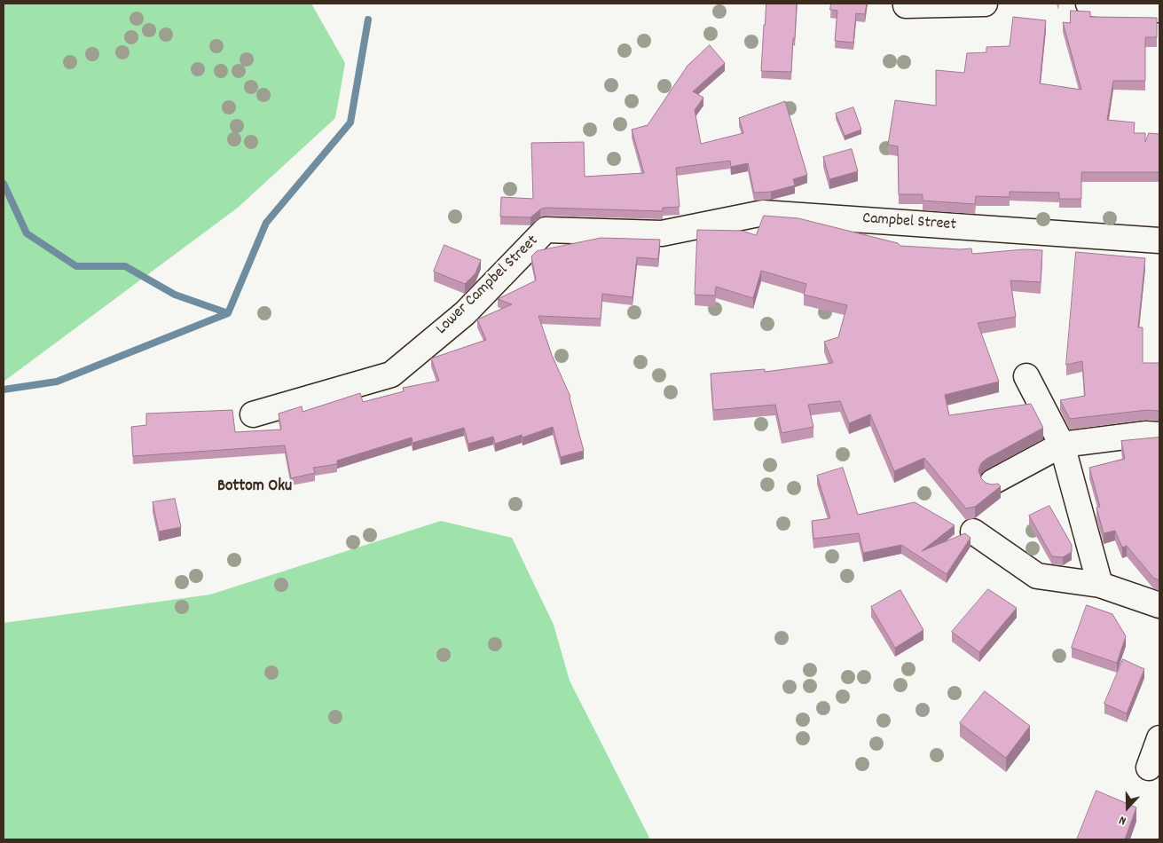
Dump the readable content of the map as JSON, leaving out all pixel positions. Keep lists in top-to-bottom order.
{
  "streets": {
    "street": ["Campbel Street", "Lower Campbel Street"]
  },
  "crossings": [
    ["Campbel Street", "Lower Campbel Street"]
  ],
  "districts": ["Bottom Oku"],
  "north": "bottom"
}
